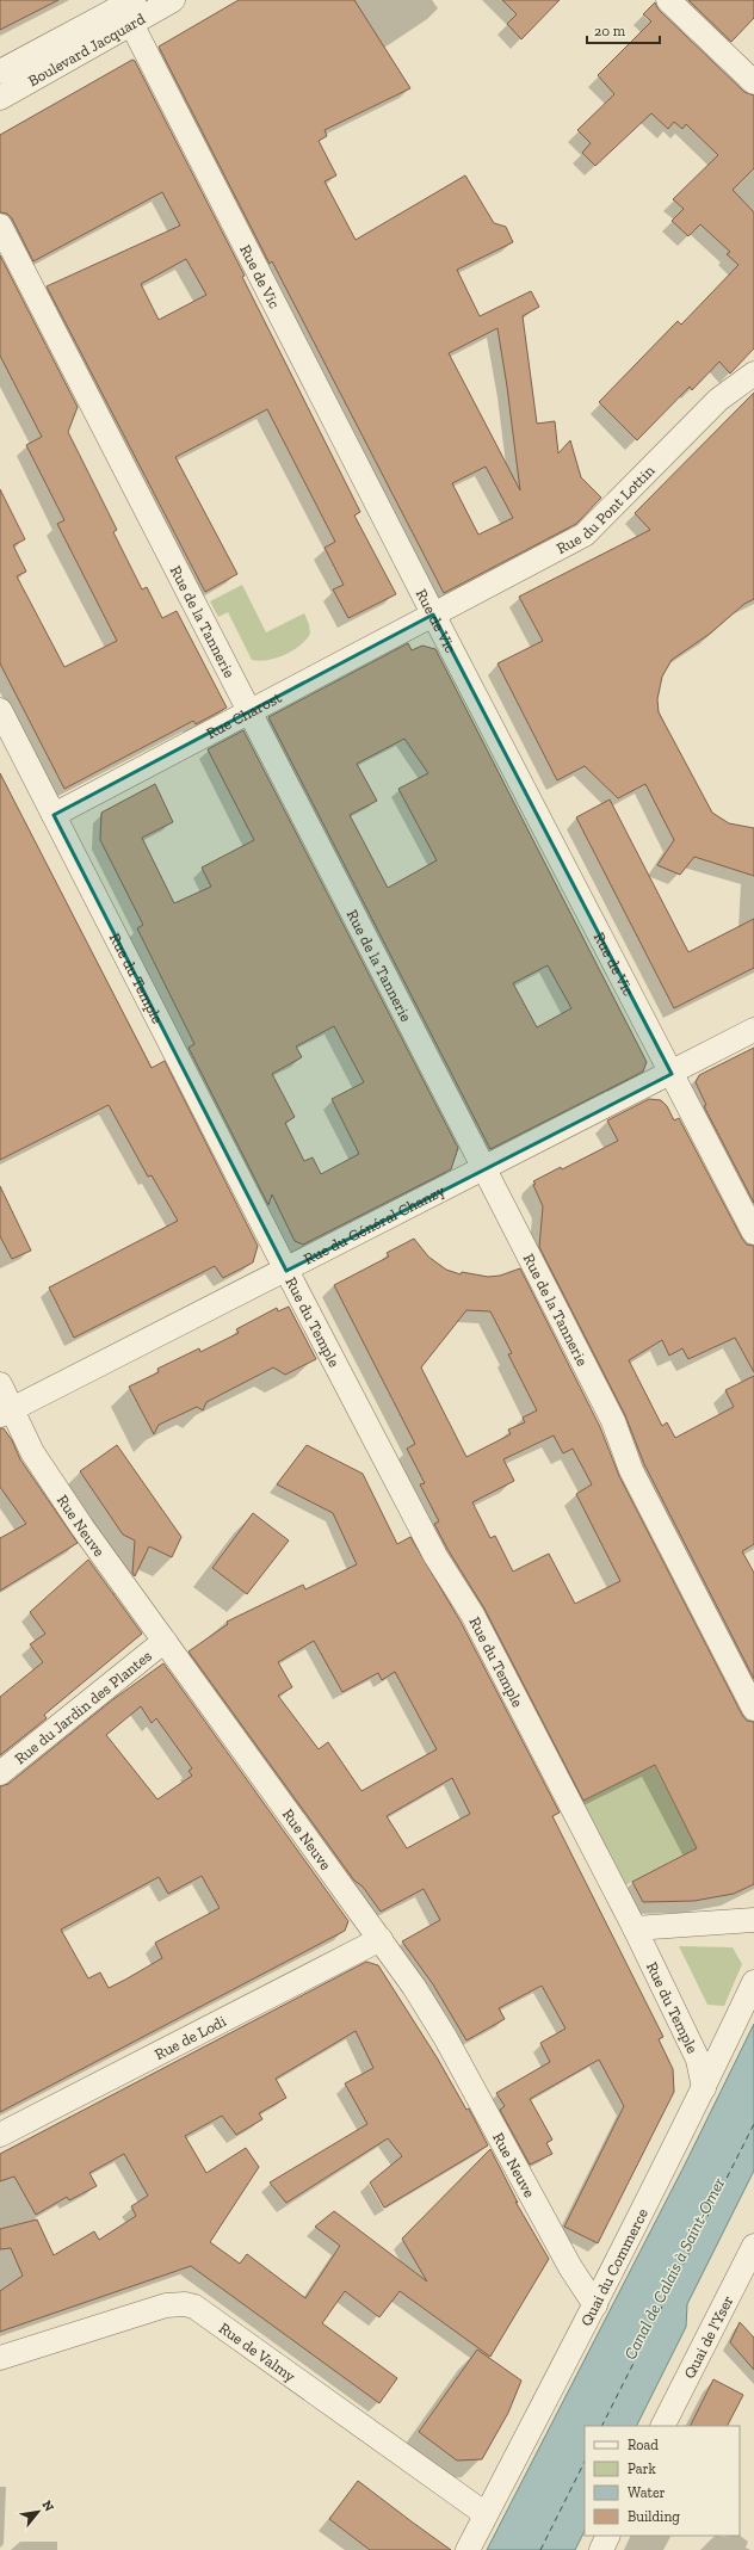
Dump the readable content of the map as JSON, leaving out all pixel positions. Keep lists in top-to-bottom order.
{
  "streets": {
    "street": [
      "Boulevard Jacquard",
      "Rue de Vic",
      "Rue du Pont Lottin",
      "Rue de la Tannerie",
      "Rue Charost",
      "Rue du Temple",
      "Rue du Général Chanzy",
      "Rue Neuve",
      "Rue du Jardin des Plantes",
      "Rue de Lodi",
      "Quai du Commerce",
      "Quai de l'Yser",
      "Rue de Valmy"
    ]
  },
  "crossings": [
    ["Boulevard Jacquard", "Rue de Vic"],
    ["Rue de Vic", "Rue du Pont Lottin"],
    ["Rue de Vic", "Rue Charost"],
    ["Rue de Vic", "Rue du Général Chanzy"],
    ["Rue du Pont Lottin", "Rue Charost"],
    ["Rue de la Tannerie", "Rue Charost"],
    ["Rue de la Tannerie", "Rue du Général Chanzy"],
    ["Rue Charost", "Rue du Temple"],
    ["Rue du Temple", "Rue du Général Chanzy"],
    ["Rue du Temple", "Quai du Commerce"],
    ["Rue du Général Chanzy", "Rue Neuve"],
    ["Rue Neuve", "Rue du Jardin des Plantes"],
    ["Rue Neuve", "Rue de Lodi"],
    ["Rue Neuve", "Quai du Commerce"],
    ["Quai du Commerce", "Rue de Valmy"]
  ],
  "water": ["Canal de Calais à Saint-Omer"],
  "legend": [
    "Road",
    "Park",
    "Water",
    "Building"
  ],
  "scale_bar": "20 m",
  "north": "top right"
}
